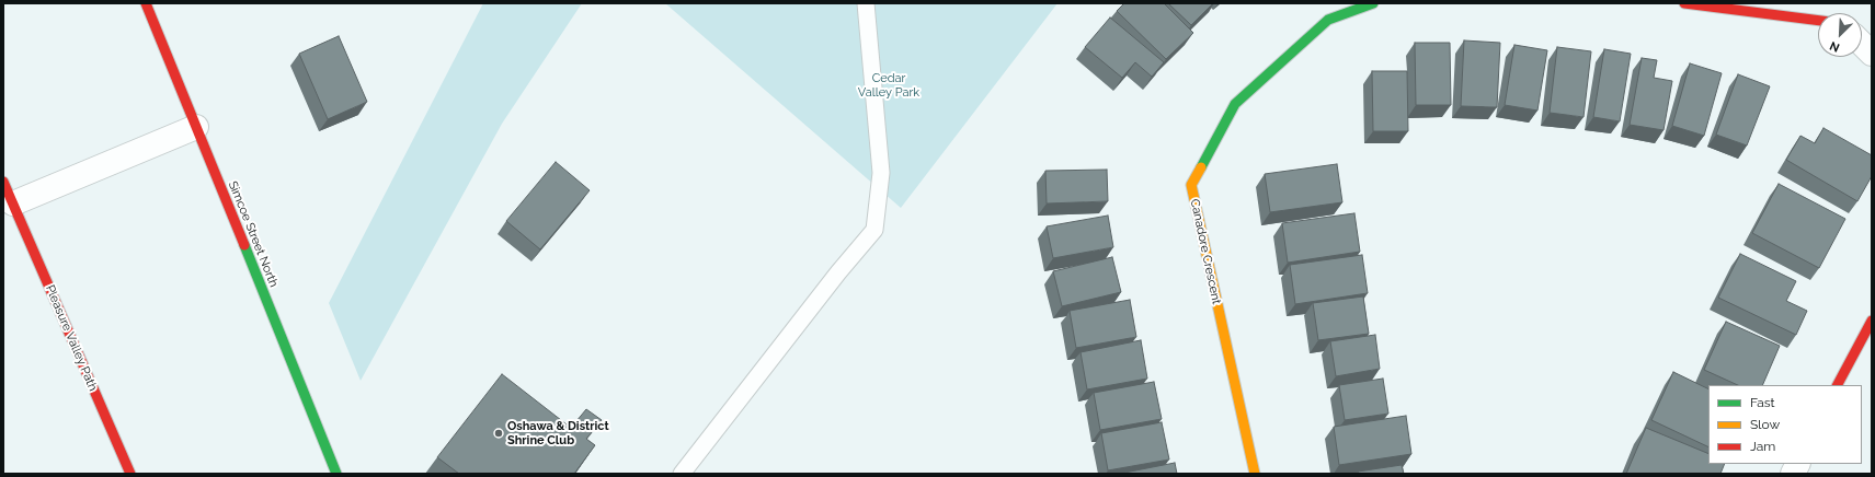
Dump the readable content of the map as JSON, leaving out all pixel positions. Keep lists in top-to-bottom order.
{
  "streets": {
    "street": ["Simcoe Street North", "Canadore Crescent", "Pleasure Valley Path"]
  },
  "crossings": [
    ["Simcoe Street North", "Pleasure Valley Path"]
  ],
  "parks": ["Cedar Valley Park"],
  "places": ["Oshawa & District Shrine Club"],
  "legend": ["Fast", "Slow", "Jam"],
  "north": "bottom left"
}
